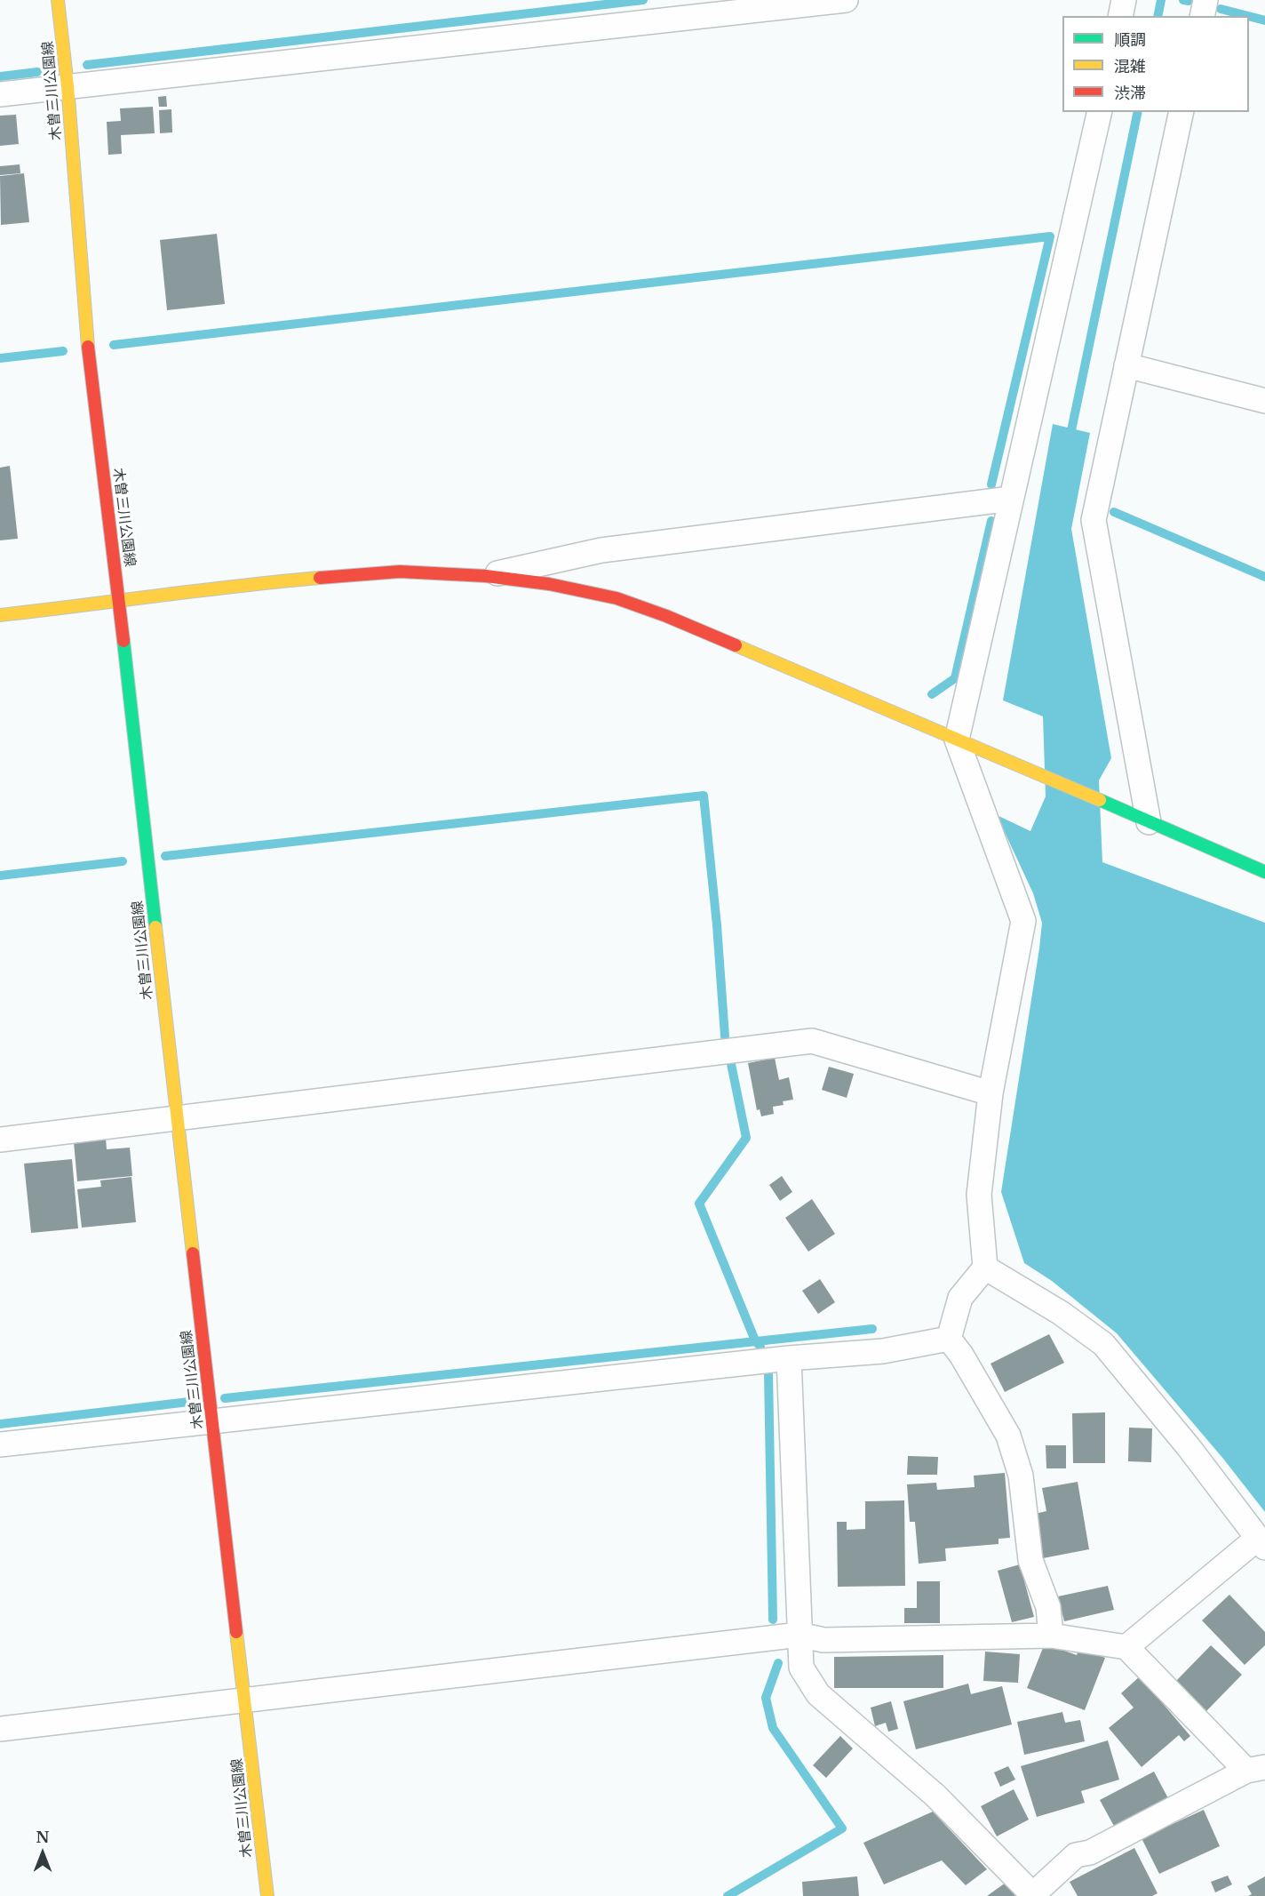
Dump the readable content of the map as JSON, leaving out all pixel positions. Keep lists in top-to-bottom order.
{
  "streets": {
    "main road": ["木曽三川公園線"]
  },
  "legend": ["順調", "混雑", "渋滞"],
  "north": "top"
}
